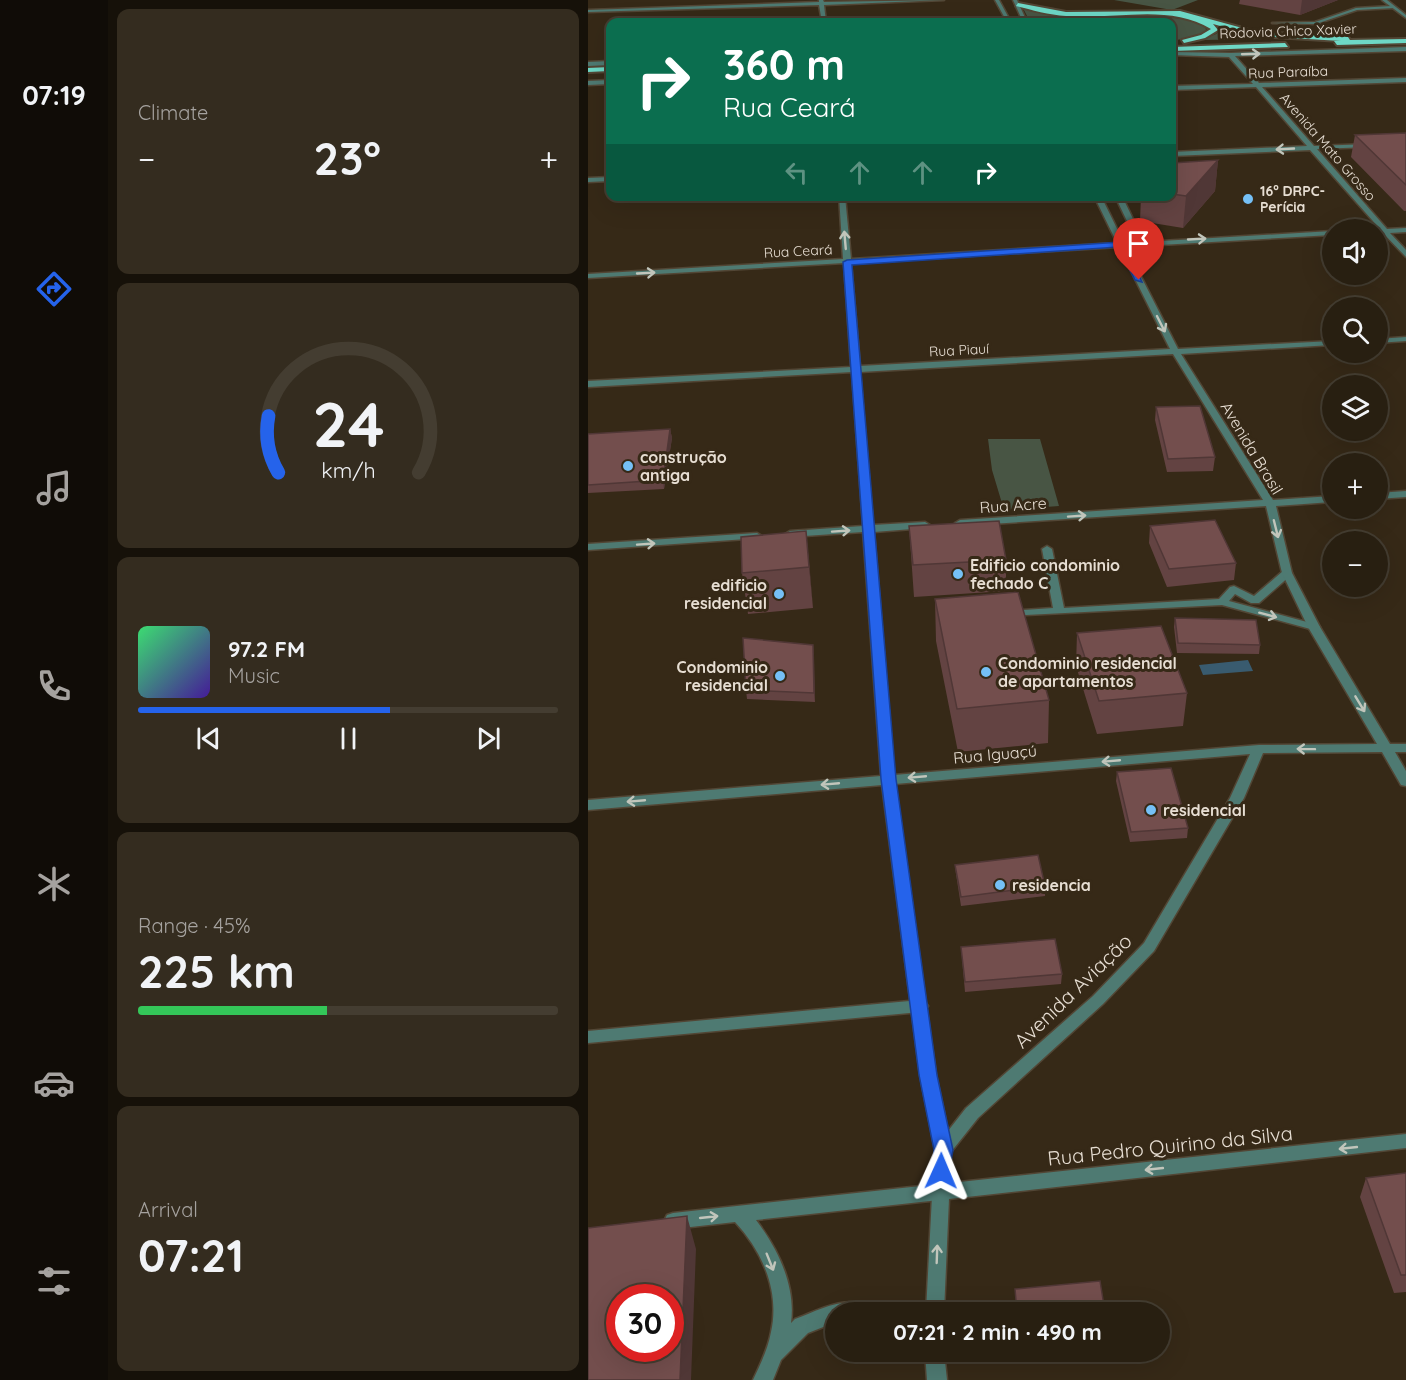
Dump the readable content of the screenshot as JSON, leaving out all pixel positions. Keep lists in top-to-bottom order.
{
  "streets": {
    "highway": ["Rodovia Chico Xavier"],
    "street": [
      "Rua Paraíba",
      "Avenida Mato Grosso",
      "Rua Ceará",
      "Rua Piauí",
      "Avenida Brasil",
      "Rua Acre",
      "Rua Iguaçú",
      "Avenida Aviação",
      "Rua Pedro Quirino da Silva"
    ]
  },
  "crossings": [
    ["Rua Paraíba", "Avenida Mato Grosso"],
    ["Rua Ceará", "Avenida Brasil"],
    ["Rua Piauí", "Avenida Brasil"],
    ["Avenida Brasil", "Rua Acre"],
    ["Avenida Brasil", "Rua Iguaçú"],
    ["Rua Iguaçú", "Avenida Aviação"]
  ],
  "one_way": ["Avenida Brasil", "Rua Iguaçú"],
  "places": [
    "16° DRPC- Perícia",
    "construção antiga",
    "Edificio condominio fechado C",
    "edificio residencial",
    "Condominio residencial de apartamentos",
    "Condominio residencial",
    "residencial",
    "residencia"
  ],
  "page": {
    "tabs": "07:19",
    "tile": [
      "Climate",
      ["Range · 45%", "225 km"],
      ["Arrival", "07:21"]
    ],
    "turn": ["360 m", "Rua Ceará"],
    "heat": ["−", "23°", "+"],
    "map_buttons": ["+", "−"],
    "song": ["97.2 FM", "Music"],
    "limit": "30",
    "trip": "07:21 · 2 min · 490 m",
    "gauge": ["24", "km/h"]
  }
}
